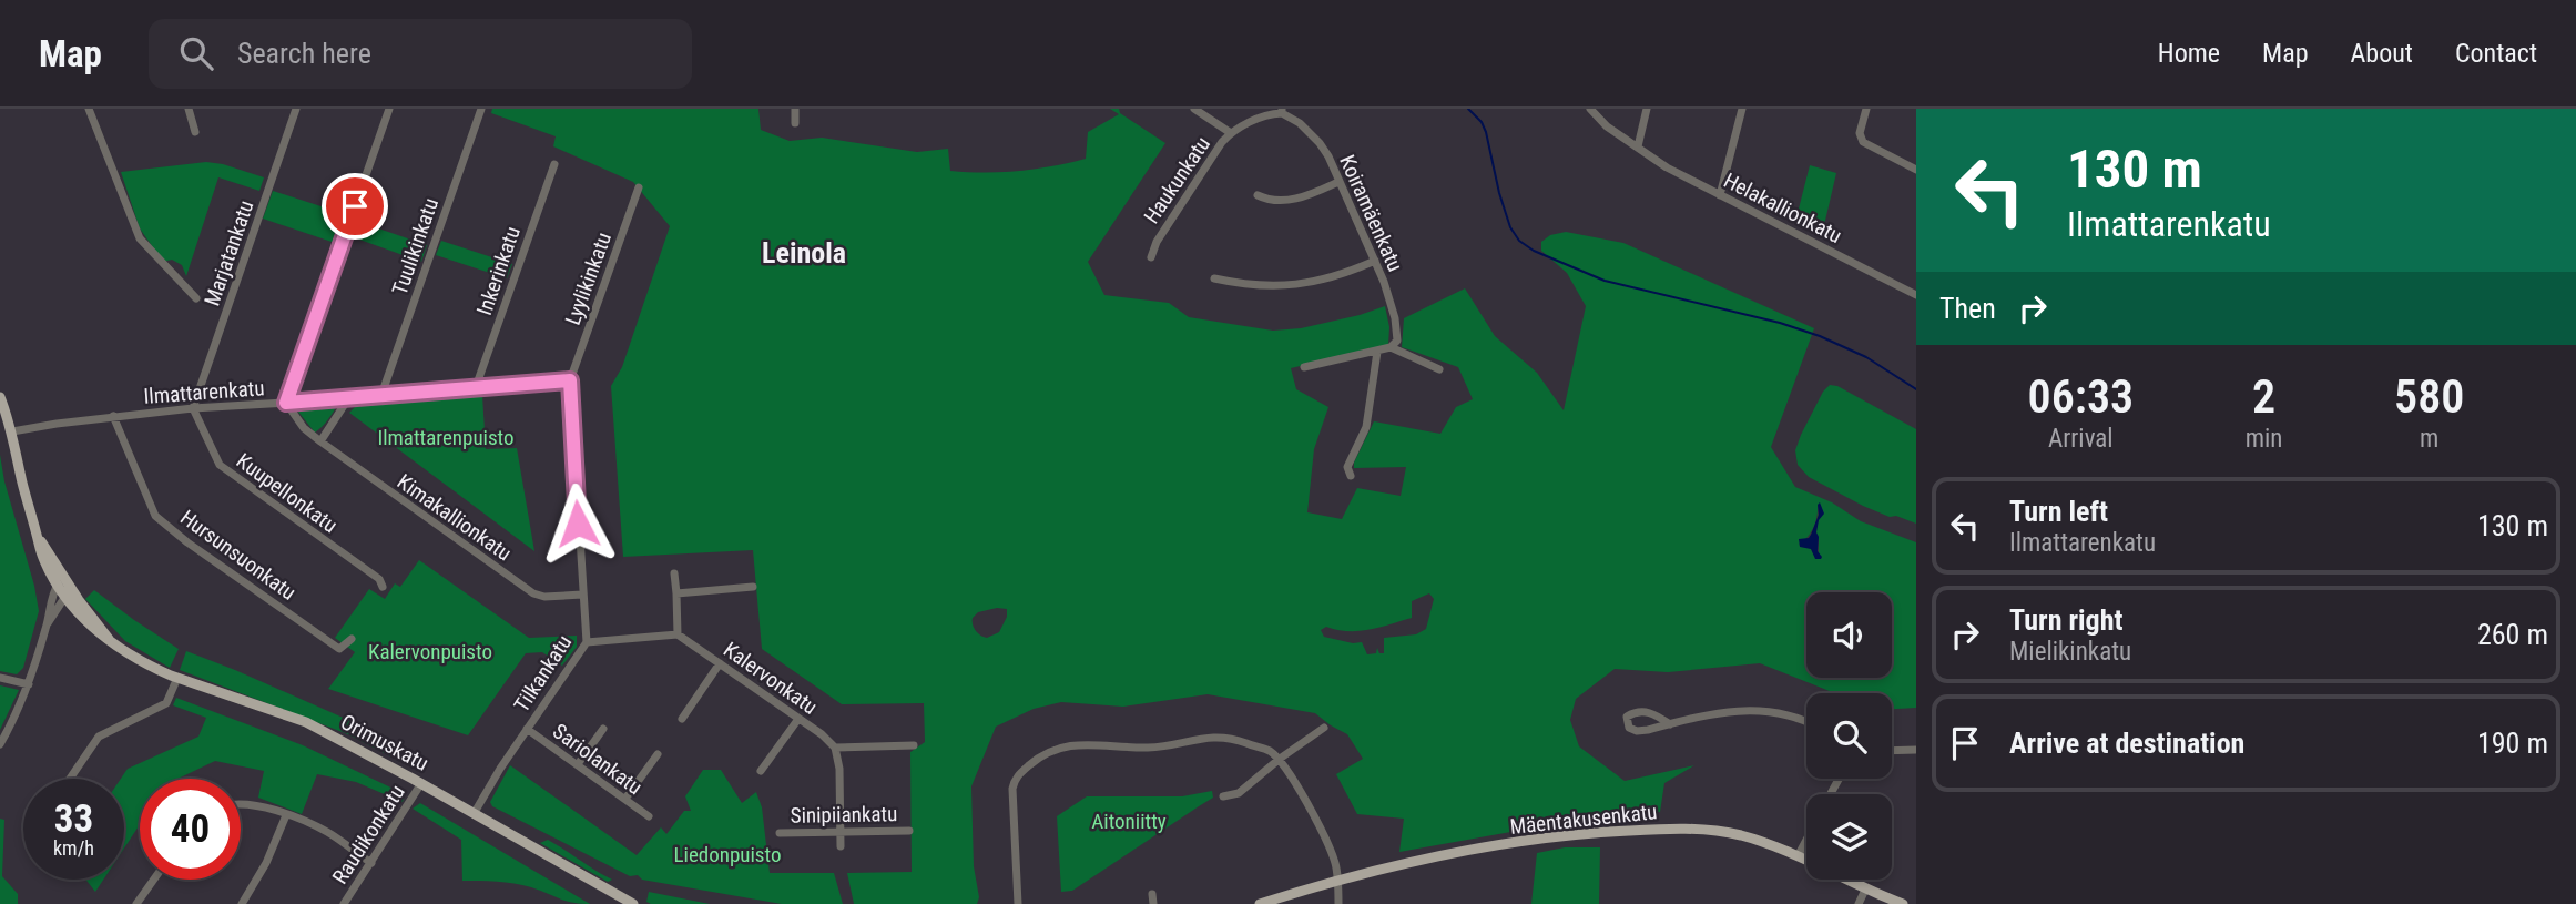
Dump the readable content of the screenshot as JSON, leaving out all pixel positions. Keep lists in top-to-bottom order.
{
  "streets": {
    "main road": ["Orimuskatu", "Mäentakusenkatu"],
    "street": [
      "Haukunkatu",
      "Helakallionkatu",
      "Koiramäenkatu",
      "Tuulikinkatu",
      "Marjatankatu",
      "Inkerinkatu",
      "Lyylikinkatu",
      "Ilmattarenkatu",
      "Kuupellonkatu",
      "Kimakallionkatu",
      "Hursunsuonkatu",
      "Tilkankatu",
      "Kalervonkatu",
      "Sariolankatu",
      "Sinipiiankatu",
      "Raudikonkatu"
    ]
  },
  "crossings": [
    ["Haukunkatu", "Koiramäenkatu"],
    ["Tuulikinkatu", "Ilmattarenkatu"],
    ["Marjatankatu", "Ilmattarenkatu"],
    ["Marjatankatu", "Kuupellonkatu"],
    ["Inkerinkatu", "Ilmattarenkatu"],
    ["Lyylikinkatu", "Ilmattarenkatu"],
    ["Lyylikinkatu", "Tilkankatu"],
    ["Ilmattarenkatu", "Kuupellonkatu"],
    ["Ilmattarenkatu", "Kimakallionkatu"],
    ["Ilmattarenkatu", "Hursunsuonkatu"],
    ["Ilmattarenkatu", "Tilkankatu"],
    ["Ilmattarenkatu", "Orimuskatu"],
    ["Kimakallionkatu", "Tilkankatu"],
    ["Tilkankatu", "Orimuskatu"],
    ["Tilkankatu", "Sariolankatu"],
    ["Orimuskatu", "Raudikonkatu"]
  ],
  "districts": ["Leinola"],
  "parks": [
    "Ilmattarenpuisto",
    "Kalervonpuisto",
    "Aitoniitty",
    "Liedonpuisto"
  ],
  "page": {
    "header": "Map",
    "search": "Search here",
    "nav": [
      "Home",
      "Map",
      "About",
      "Contact"
    ],
    "turn": ["130 m", "Ilmattarenkatu"],
    "then": "Then",
    "eta": [
      "06:33",
      "Arrival",
      "2",
      "min",
      "580",
      "m"
    ],
    "list": [
      {
        "name": "Turn left",
        "note": "Ilmattarenkatu",
        "value": "130 m"
      },
      {
        "name": "Turn right",
        "note": "Mielikinkatu",
        "value": "260 m"
      },
      {
        "name": "Arrive at destination",
        "value": "190 m"
      }
    ],
    "speed": "33 km/h",
    "limit": "40"
  }
}
